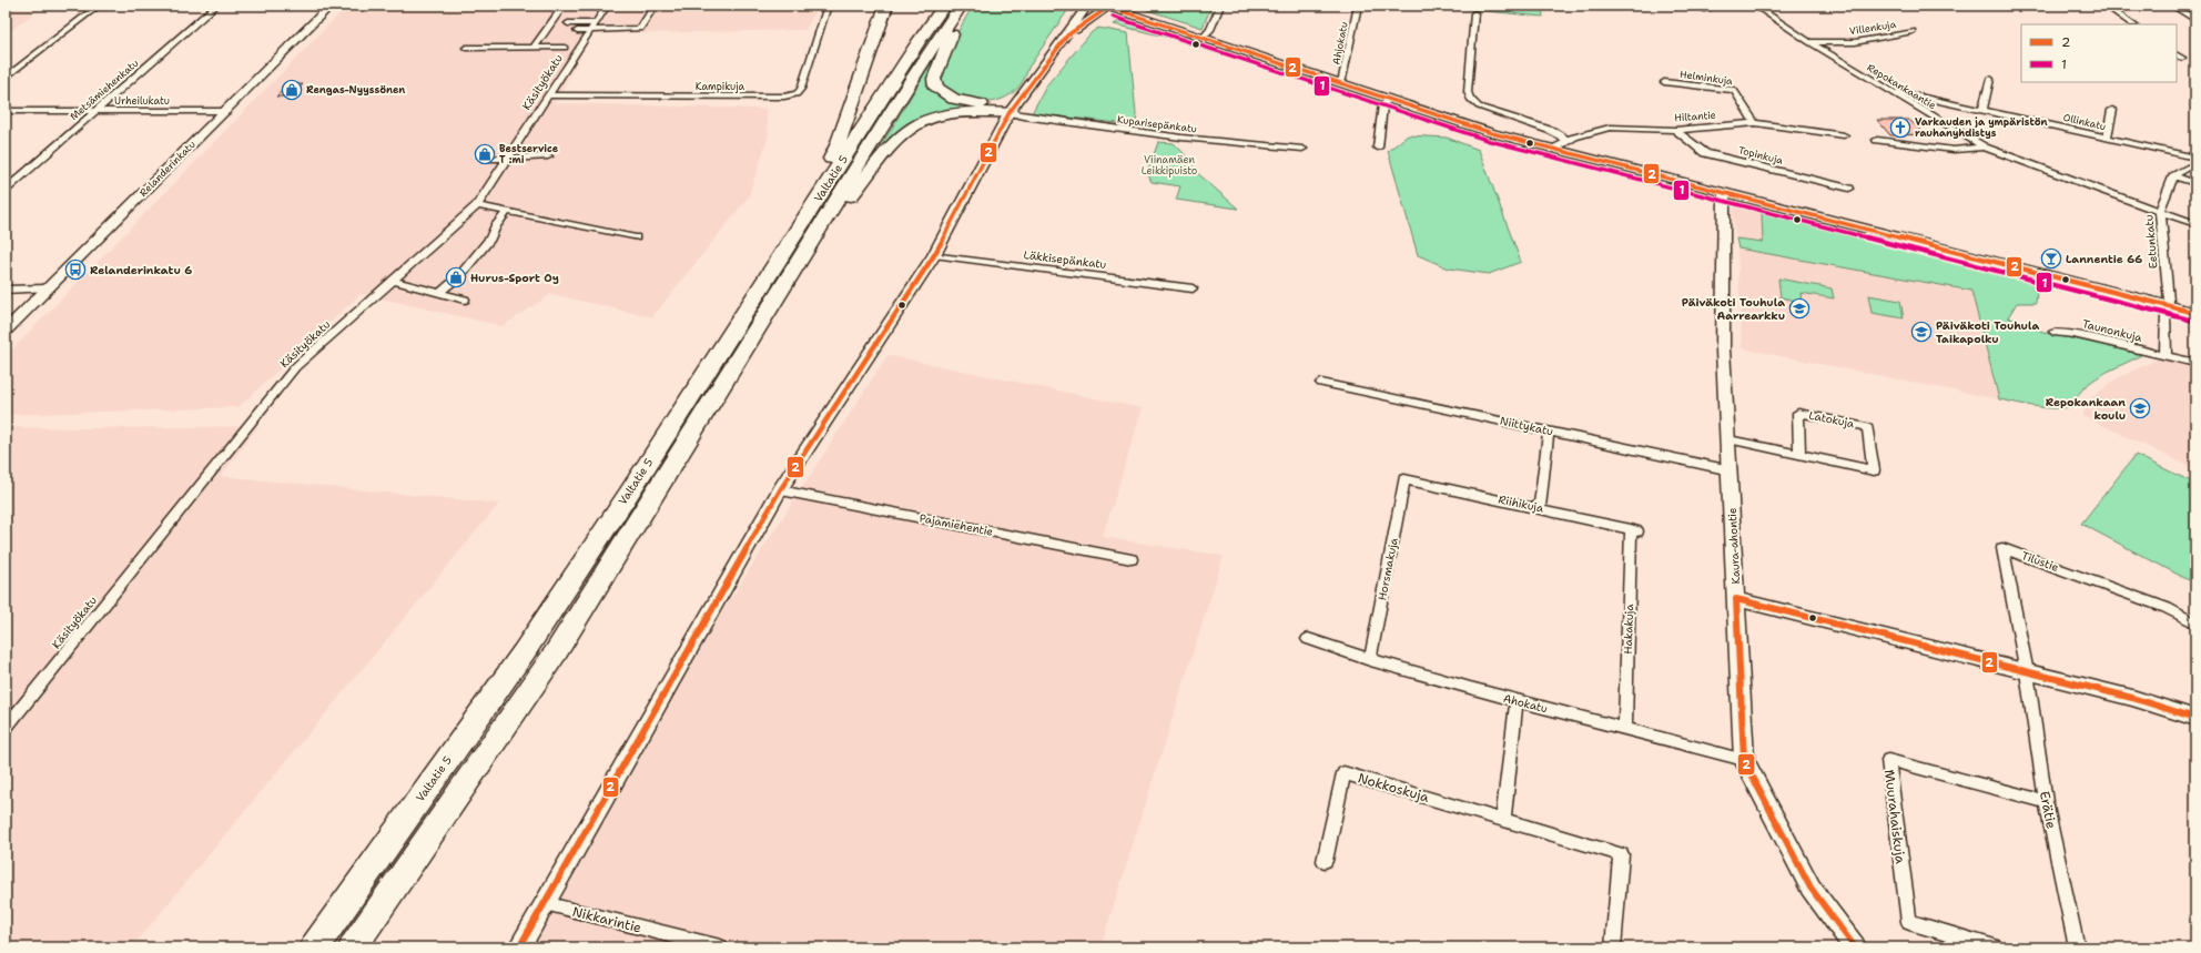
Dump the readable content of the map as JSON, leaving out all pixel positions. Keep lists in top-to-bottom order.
{
  "streets": {
    "highway": ["Valtatie 5"],
    "main road": ["Relanderinkatu", "Kaura-ahontie"],
    "street": [
      "Villenkuja",
      "Ahjokatu",
      "Helminkuja",
      "Käsityökatu",
      "Kampikuja",
      "Repokankaantie",
      "Metsämiehenkatu",
      "Urheilukatu",
      "Hiltantie",
      "Ollinkatu",
      "Kuparisepänkatu",
      "Topinkuja",
      "Eetunkatu",
      "Läkkisepänkatu",
      "Taunonkuja",
      "Latokuja",
      "Niittykatu",
      "Riihikuja",
      "Pajamiehentie",
      "Tilustie",
      "Horsmakuja",
      "Hakakuja",
      "Ahokatu",
      "Nokkoskuja",
      "Erätie",
      "Muurahaiskuja",
      "Nikkarintie"
    ]
  },
  "crossings": [
    ["Villenkuja", "Repokankaantie"],
    ["Helminkuja", "Hiltantie"],
    ["Käsityökatu", "Kampikuja"],
    ["Repokankaantie", "Ollinkatu"],
    ["Repokankaantie", "Eetunkatu"],
    ["Metsämiehenkatu", "Urheilukatu"],
    ["Urheilukatu", "Relanderinkatu"],
    ["Hiltantie", "Topinkuja"],
    ["Latokuja", "Kaura-ahontie"],
    ["Niittykatu", "Kaura-ahontie"],
    ["Riihikuja", "Horsmakuja"],
    ["Riihikuja", "Hakakuja"],
    ["Kaura-ahontie", "Ahokatu"],
    ["Tilustie", "Erätie"],
    ["Horsmakuja", "Ahokatu"],
    ["Hakakuja", "Ahokatu"],
    ["Erätie", "Muurahaiskuja"]
  ],
  "parks": ["Viinamäen Leikkipuisto"],
  "places": {
    "shop": ["Rengas-Nyyssönen", "Bestservice T :mi", "Hurus-Sport Oy"],
    "church": ["Varkauden ja ympäristön rauhanyhdistys"],
    "bar": ["Lannentie 66"],
    "bus stop": ["Relanderinkatu 6"],
    "school or university": ["Päiväkoti Touhula Aarrearkku", "Päiväkoti Touhula Taikapolku", "Repokankaan koulu"]
  },
  "lines": ["transit line 2", "transit line 1"],
  "legend": ["2", "1"]
}
